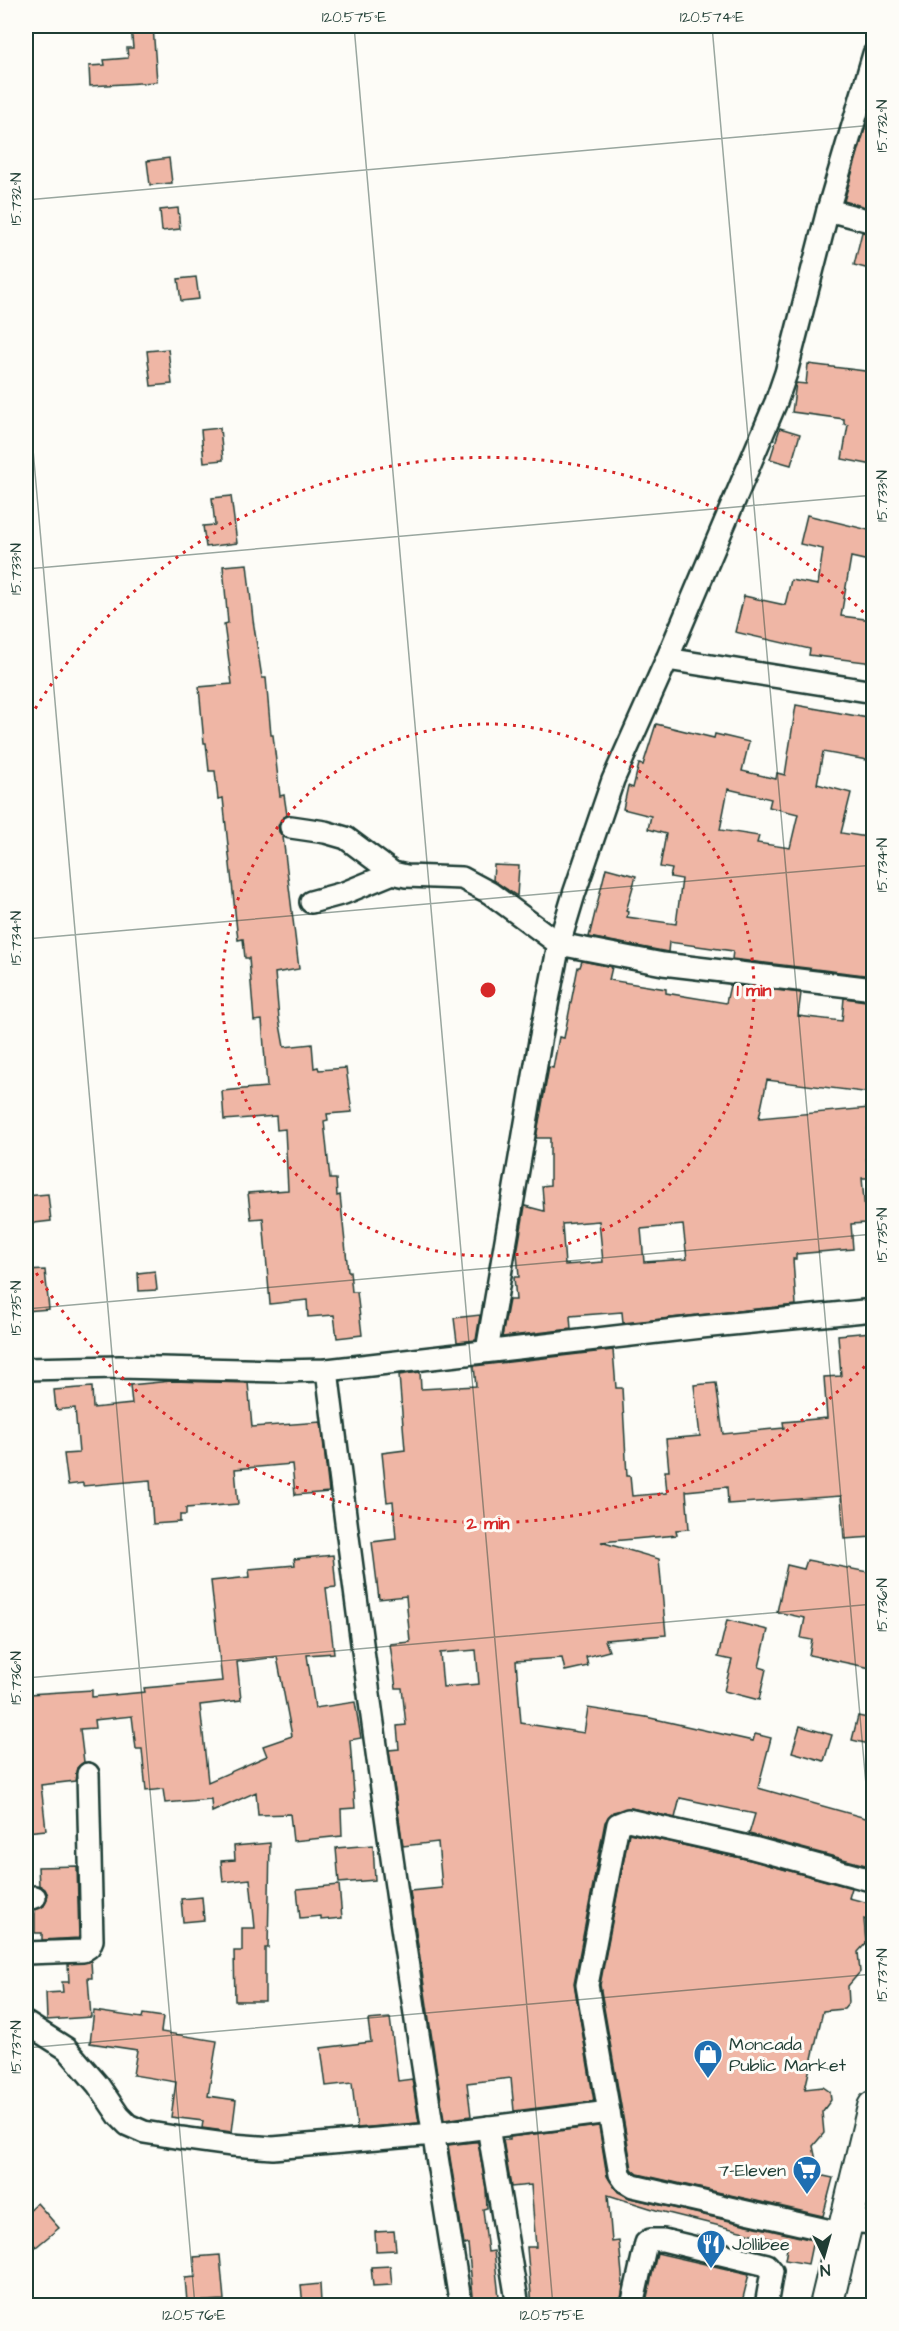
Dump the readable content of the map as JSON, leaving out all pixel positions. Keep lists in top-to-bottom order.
{
  "places": {
    "shop": ["Moncada Public Market"],
    "supermarket": ["7-Eleven"],
    "restaurant": ["Jollibee"]
  },
  "north": "bottom",
  "coordinates": [
    "120.575°E",
    "120.574°E",
    "15.732°N",
    "15.733°N",
    "15.734°N",
    "15.735°N",
    "15.736°N",
    "15.737°N",
    "120.576°E"
  ],
  "rings": ["1 min", "2 min"]
}
